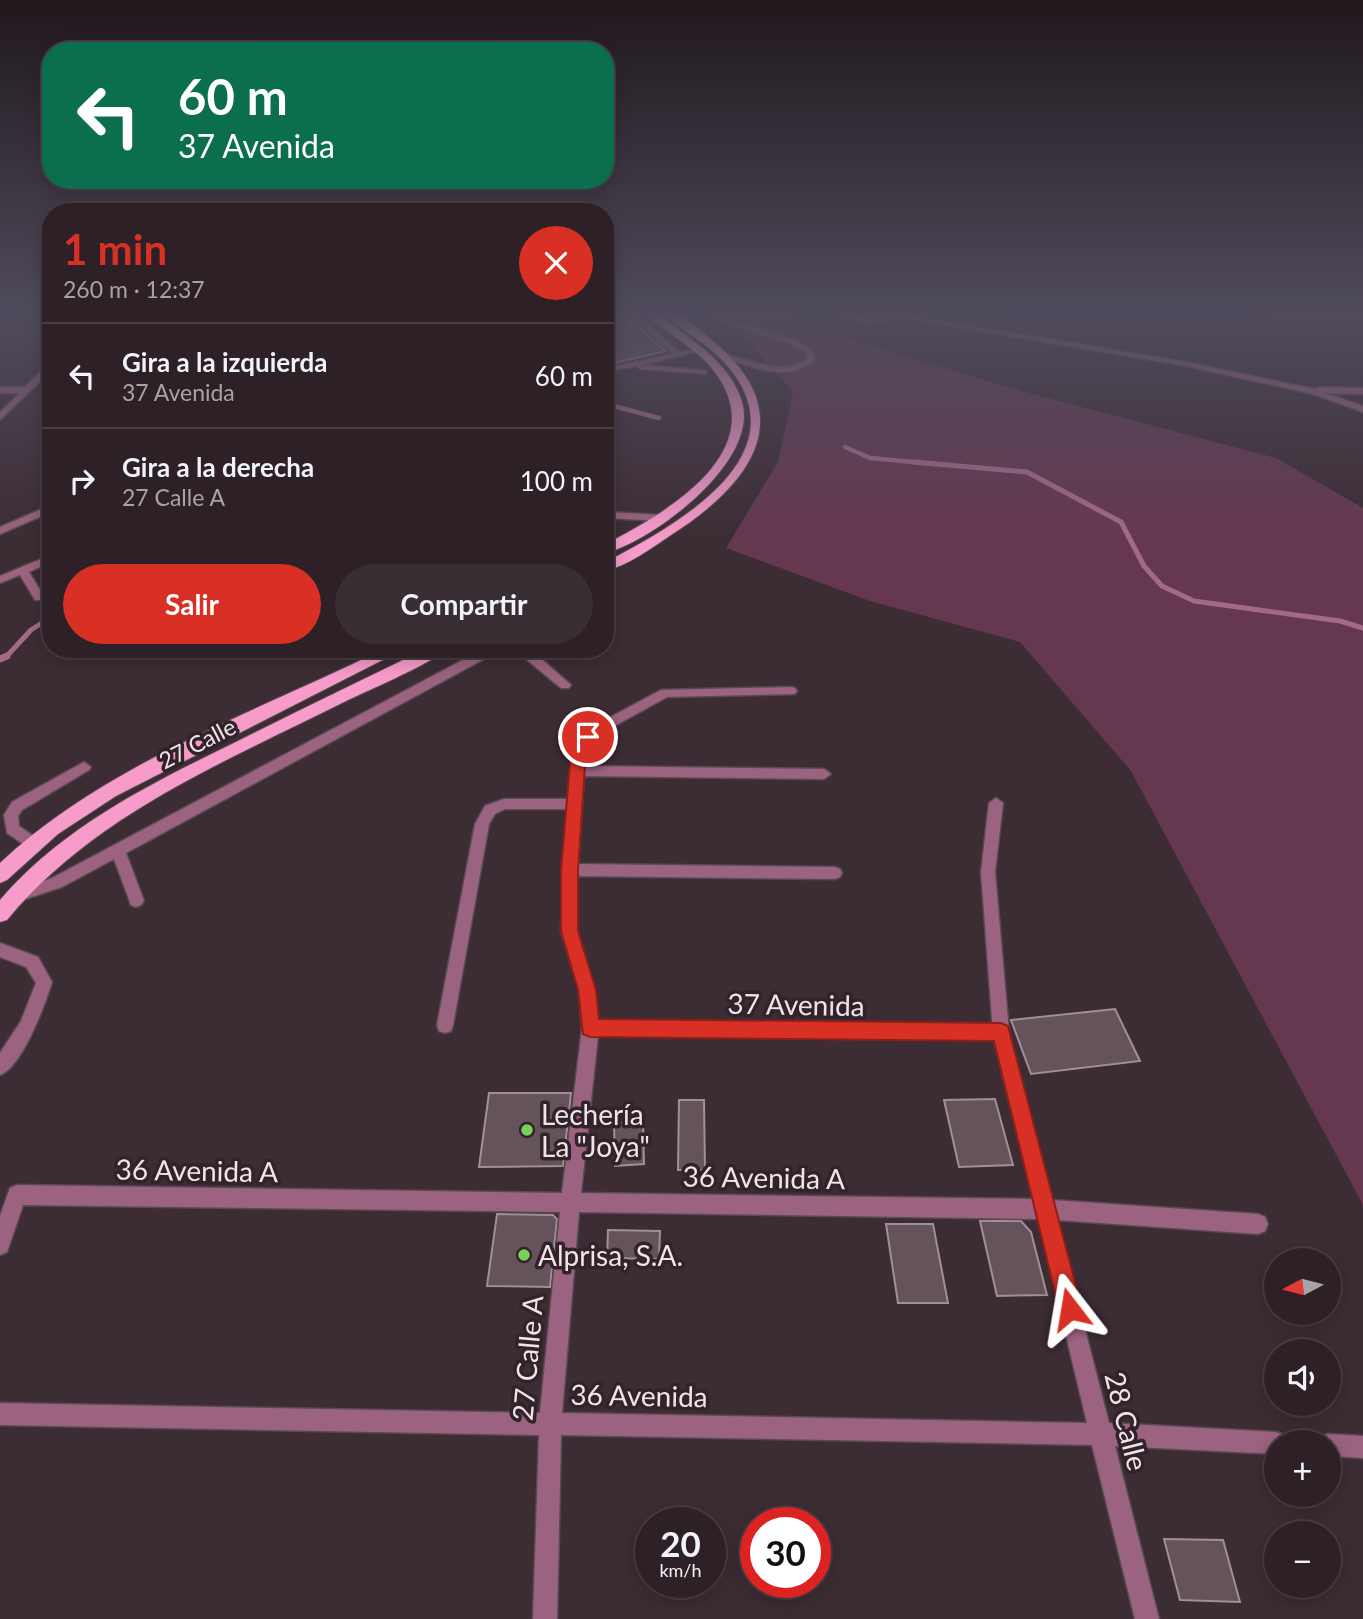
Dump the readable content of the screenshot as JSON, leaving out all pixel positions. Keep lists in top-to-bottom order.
{
  "streets": {
    "main road": ["27 Calle"],
    "street": [
      "37 Avenida",
      "36 Avenida A",
      "27 Calle A",
      "36 Avenida",
      "28 Calle"
    ]
  },
  "crossings": [
    ["37 Avenida", "27 Calle A"],
    ["37 Avenida", "28 Calle"],
    ["36 Avenida A", "27 Calle A"],
    ["36 Avenida A", "28 Calle"],
    ["27 Calle A", "36 Avenida"],
    ["36 Avenida", "28 Calle"]
  ],
  "places": ["Lechería La \"Joya\"", "Alprisa, S.A."],
  "north": "left",
  "page": {
    "turn": ["60 m", "37 Avenida"],
    "heading": ["1 min", "260 m · 12:37"],
    "list": [
      {
        "name": "Gira a la izquierda",
        "note": "37 Avenida",
        "value": "60 m"
      },
      {
        "name": "Gira a la derecha",
        "note": "27 Calle A",
        "value": "100 m"
      }
    ],
    "buttons": ["Salir", "Compartir"],
    "map_buttons": ["+", "−"],
    "speed": "20 km/h",
    "limit": "30"
  }
}
